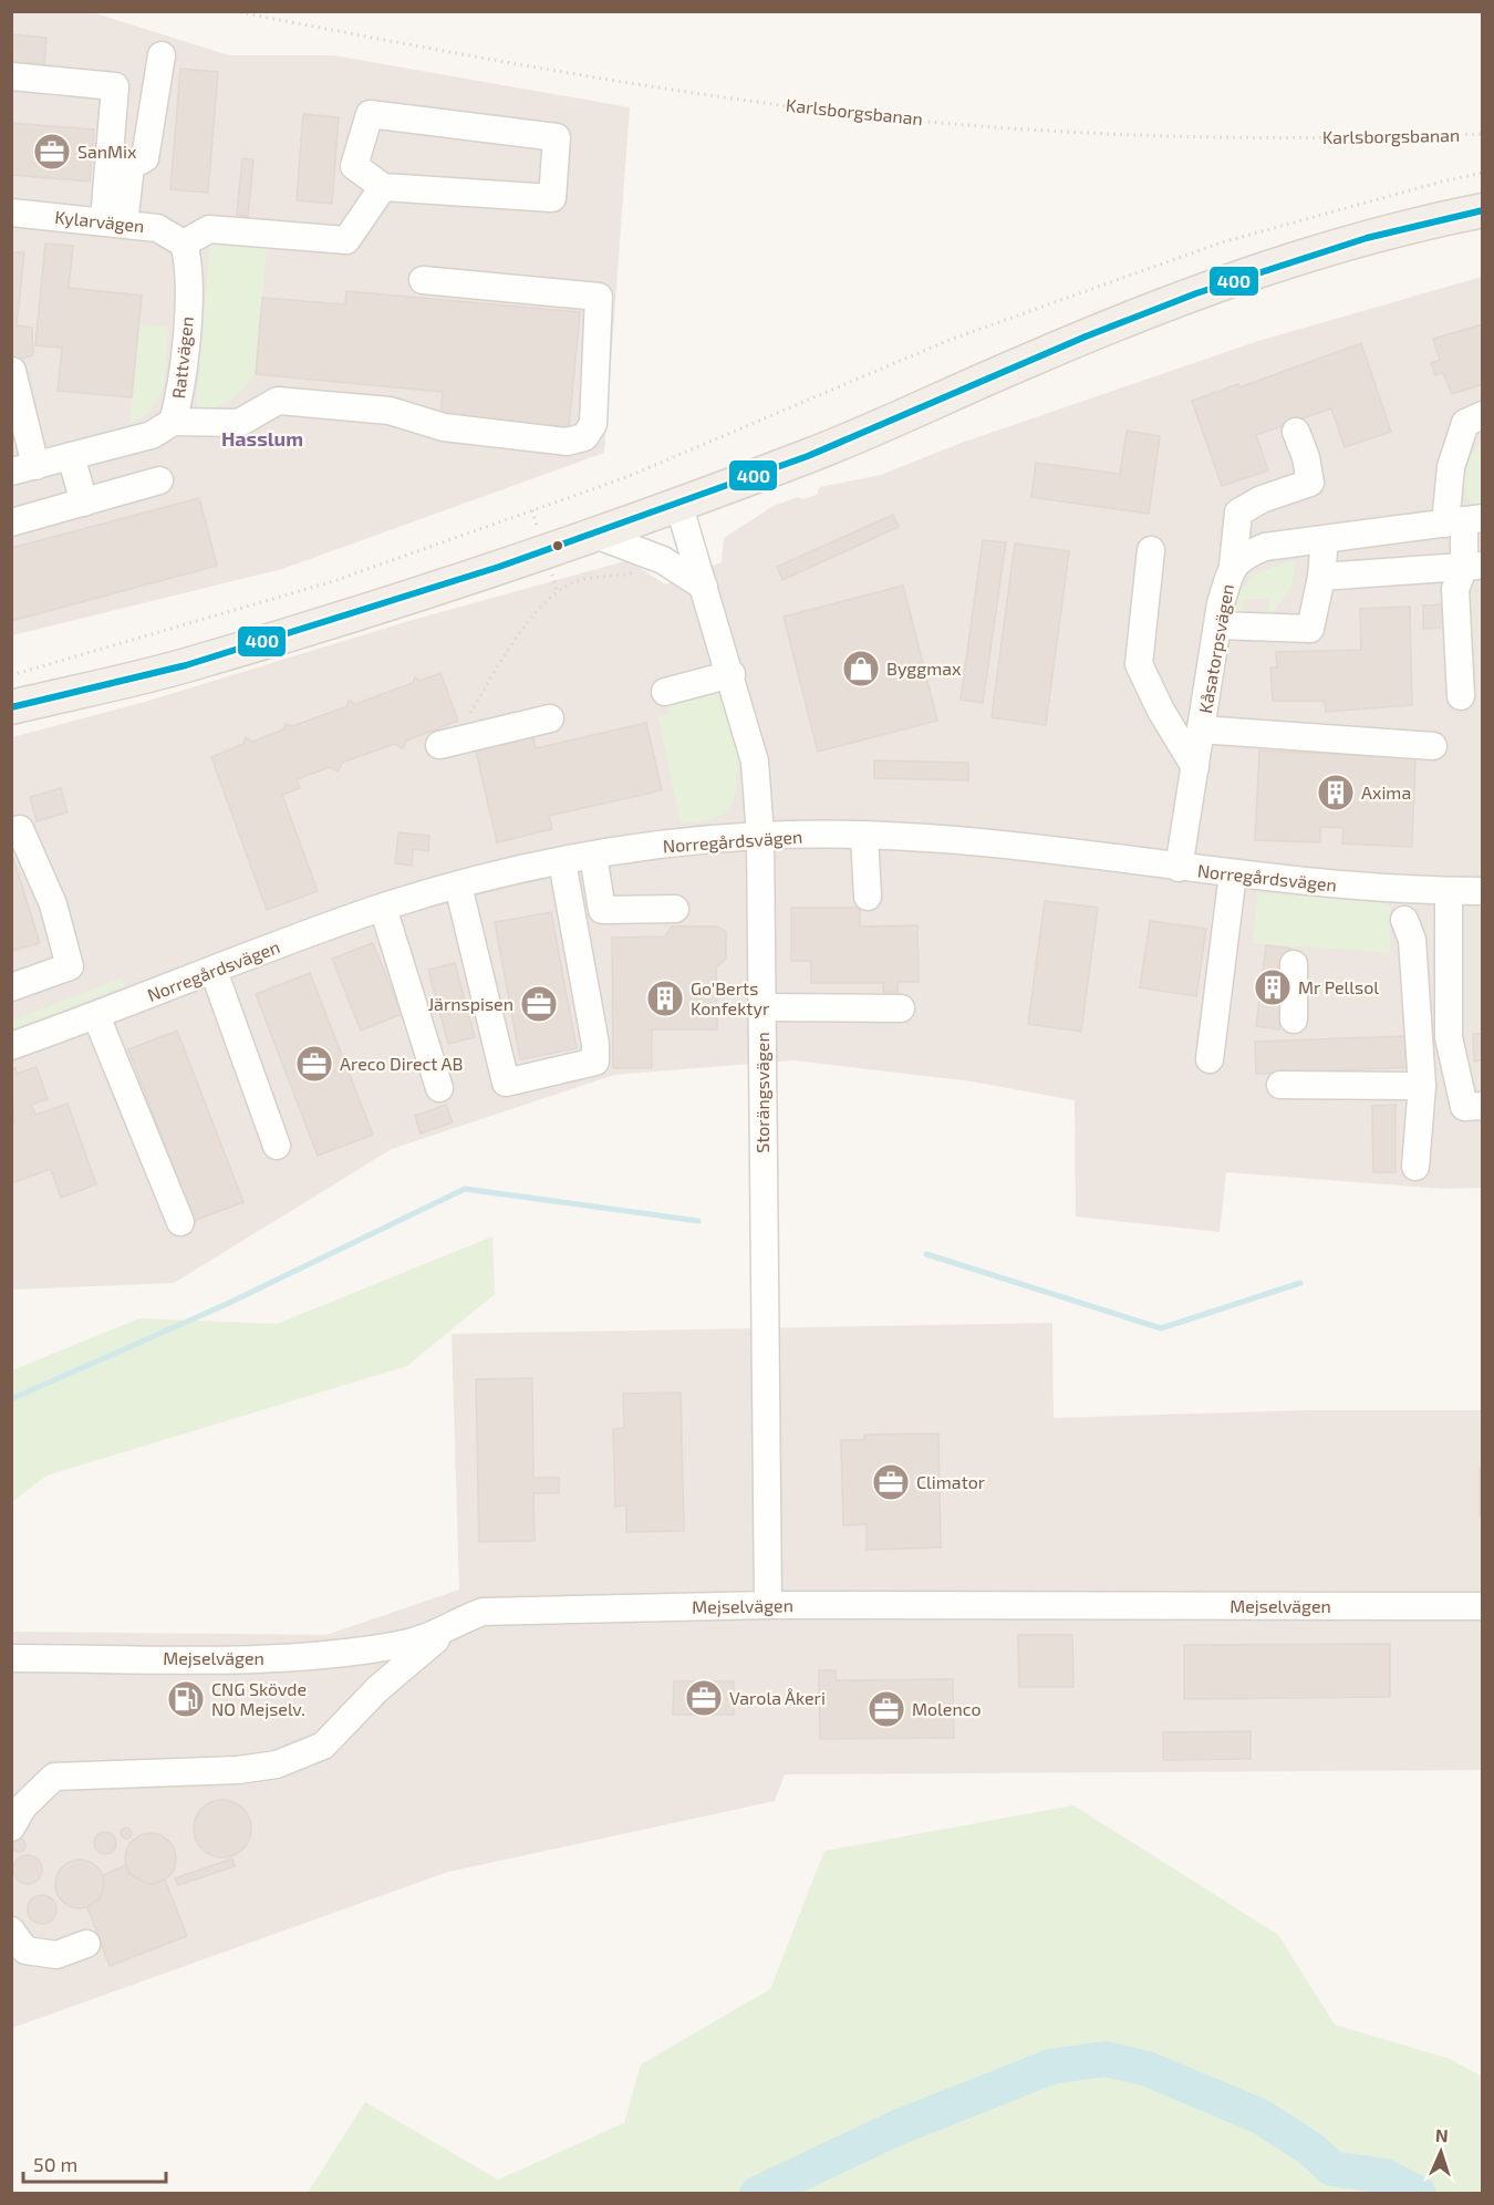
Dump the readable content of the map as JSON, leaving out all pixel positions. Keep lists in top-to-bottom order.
{
  "streets": {
    "street": [
      "Kylarvägen",
      "Rattvägen",
      "Kåsatorpsvägen",
      "Norregårdsvägen",
      "Storängsvägen",
      "Mejselvägen"
    ],
    "path": ["Karlsborgsbanan"]
  },
  "crossings": [
    ["Kylarvägen", "Rattvägen"],
    ["Kåsatorpsvägen", "Norregårdsvägen"],
    ["Norregårdsvägen", "Storängsvägen"],
    ["Storängsvägen", "Mejselvägen"]
  ],
  "districts": ["Hasslum"],
  "places": {
    "office": [
      "SanMix",
      "Järnspisen",
      "Areco Direct AB",
      "Climator",
      "Varola Åkeri",
      "Molenco"
    ],
    "shop": ["Byggmax"],
    "building": ["Axima", "Mr Pellsol", "Go'Berts Konfektyr"],
    "fuel station": ["CNG Skövde NO Mejselv."]
  },
  "lines": ["transit line 400"],
  "scale_bar": "50 m",
  "north": "top"
}
